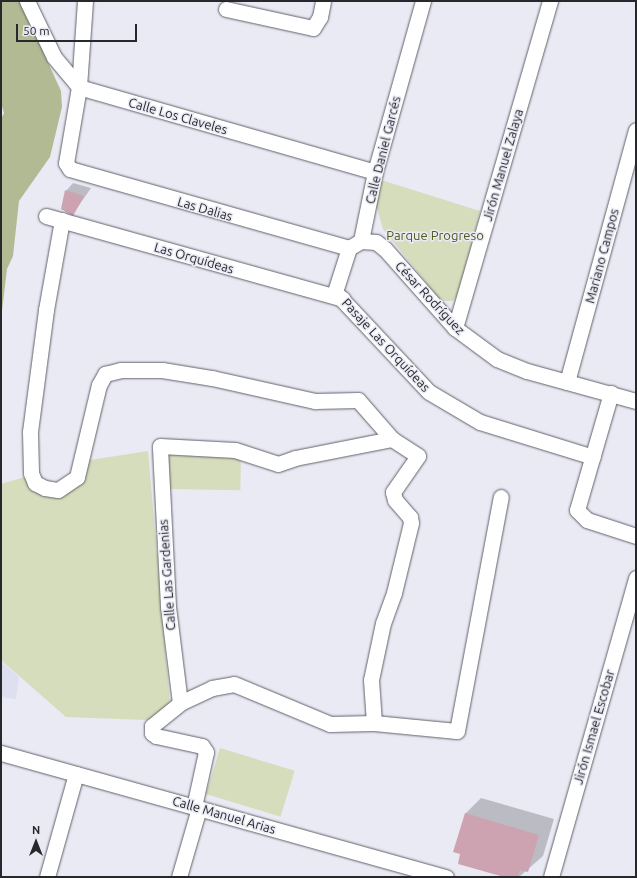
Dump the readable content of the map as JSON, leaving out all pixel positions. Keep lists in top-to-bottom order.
{
  "streets": {
    "street": [
      "Calle Los Claveles",
      "Calle Daniel Garcés",
      "Jirón Manuel Zalaya",
      "Las Dalias",
      "Mariano Campos",
      "Las Orquídeas",
      "César Rodríguez",
      "Pasaje Las Orquídeas",
      "Calle Las Gardenias",
      "Jirón Ismael Escobar",
      "Calle Manuel Arias"
    ]
  },
  "crossings": [
    ["Calle Los Claveles", "Calle Daniel Garcés"],
    ["Calle Los Claveles", "Las Dalias"],
    ["Calle Daniel Garcés", "Las Dalias"],
    ["Calle Daniel Garcés", "Las Orquídeas"],
    ["Calle Daniel Garcés", "César Rodríguez"],
    ["Calle Daniel Garcés", "Pasaje Las Orquídeas"],
    ["Jirón Manuel Zalaya", "César Rodríguez"],
    ["Las Dalias", "César Rodríguez"],
    ["Mariano Campos", "César Rodríguez"],
    ["Las Orquídeas", "Pasaje Las Orquídeas"]
  ],
  "parks": ["Parque Progreso"],
  "scale_bar": "50 m",
  "north": "top"
}
